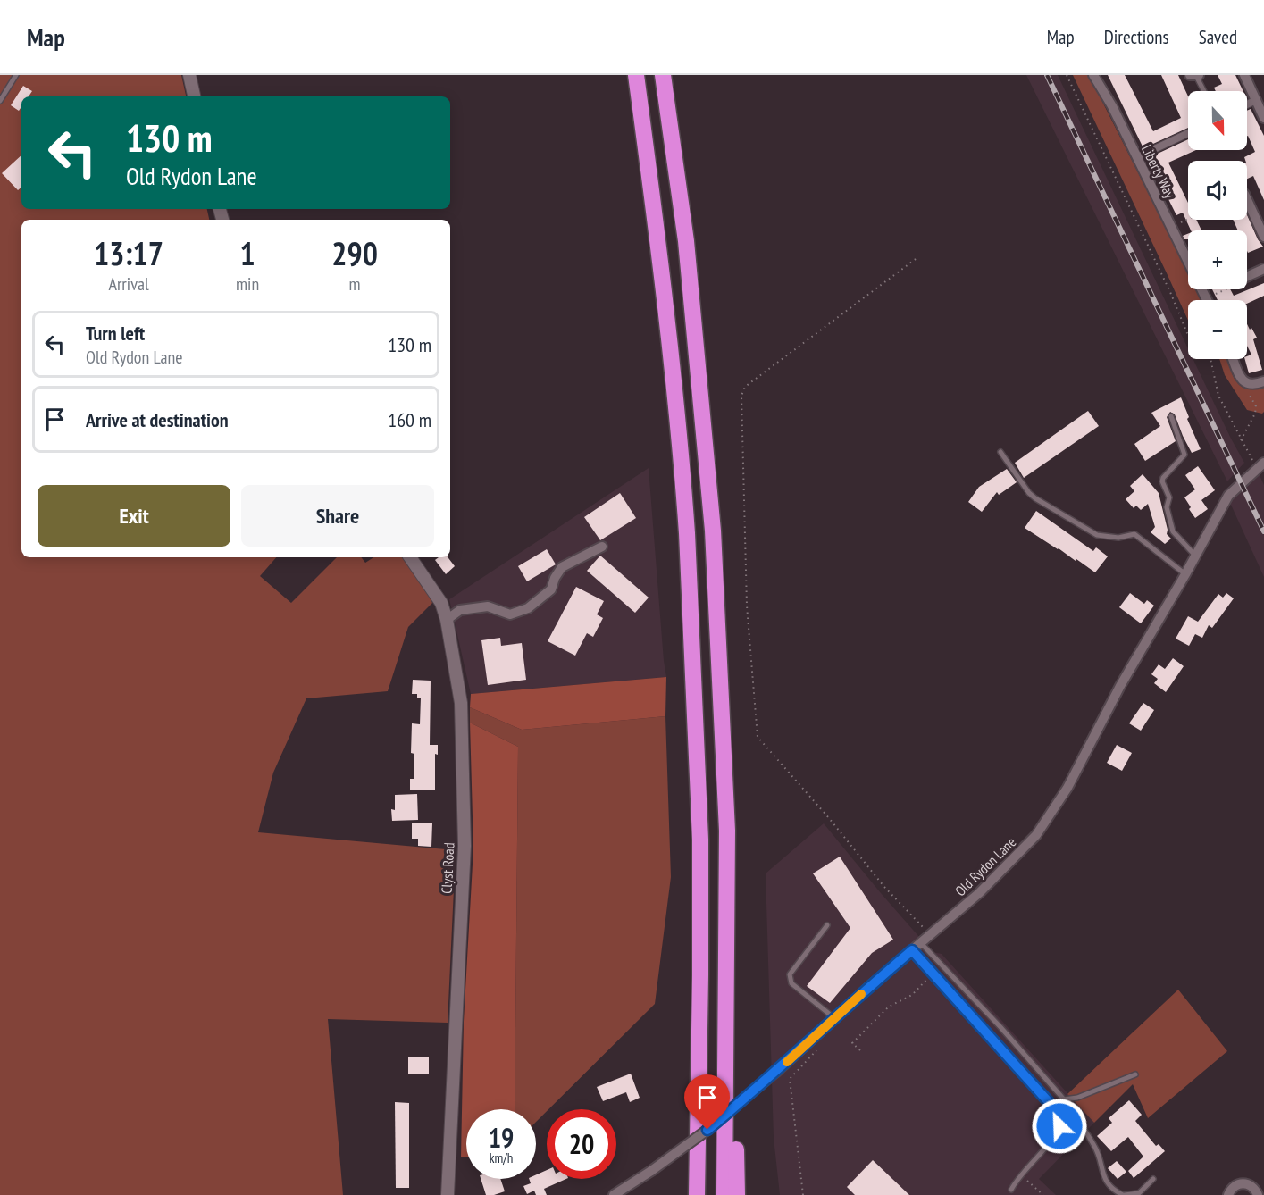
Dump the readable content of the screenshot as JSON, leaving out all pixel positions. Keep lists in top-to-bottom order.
{
  "streets": {
    "street": ["Liberty Way", "Old Rydon Lane", "Clyst Road"]
  },
  "north": "bottom",
  "page": {
    "header": "Map",
    "nav": ["Map", "Directions", "Saved"],
    "map_buttons": ["+", "−"],
    "turn": ["130 m", "Old Rydon Lane"],
    "eta": [
      "13:17",
      "Arrival",
      "1",
      "min",
      "290",
      "m"
    ],
    "list": [
      {
        "name": "Turn left",
        "note": "Old Rydon Lane",
        "value": "130 m"
      },
      {
        "name": "Arrive at destination",
        "value": "160 m"
      }
    ],
    "buttons": ["Exit", "Share"],
    "speed": "19 km/h",
    "limit": "20"
  }
}
